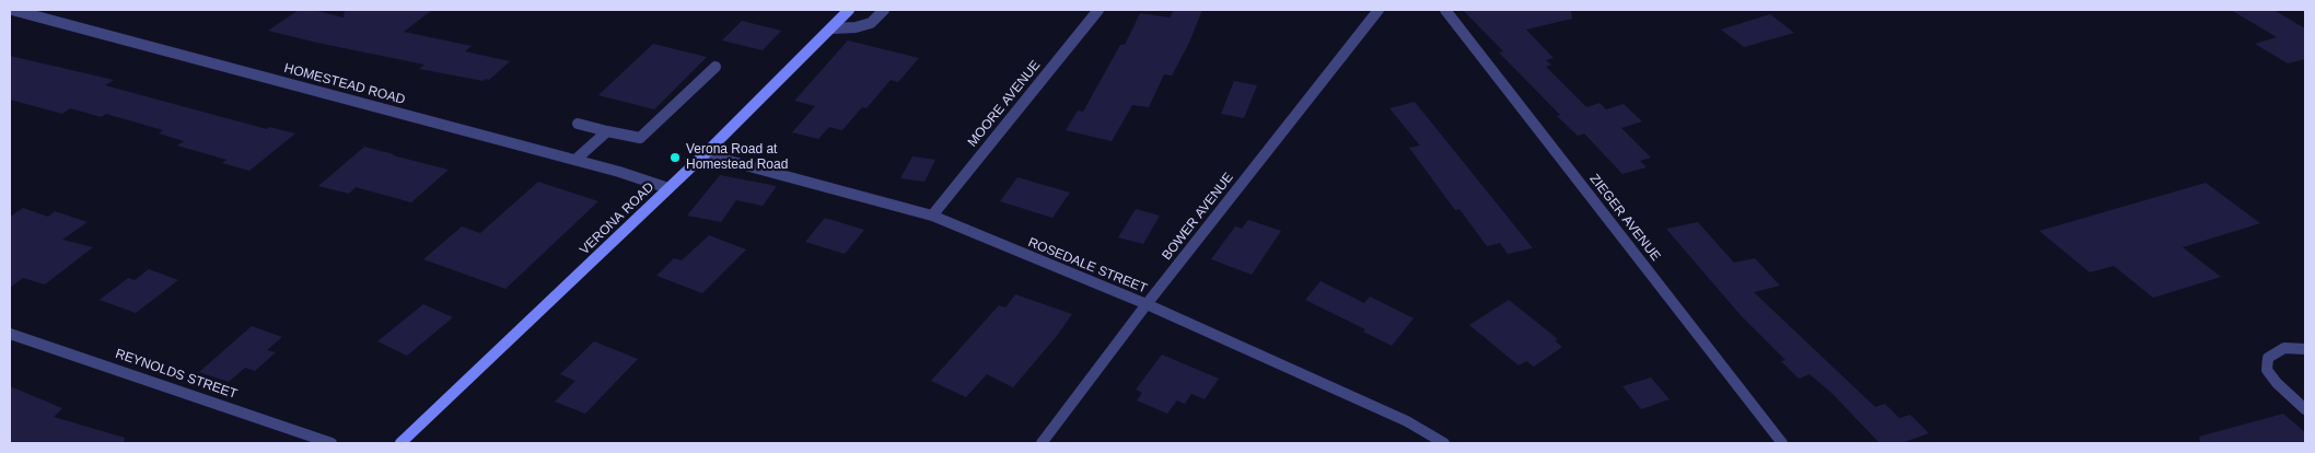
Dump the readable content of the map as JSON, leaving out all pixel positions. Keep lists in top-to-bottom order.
{
  "streets": {
    "street": [
      "HOMESTEAD ROAD",
      "MOORE AVENUE",
      "BOWER AVENUE",
      "ZIEGER AVENUE",
      "VERONA ROAD",
      "ROSEDALE STREET",
      "REYNOLDS STREET"
    ]
  },
  "crossings": [
    ["HOMESTEAD ROAD", "VERONA ROAD"],
    ["MOORE AVENUE", "ROSEDALE STREET"],
    ["BOWER AVENUE", "ROSEDALE STREET"],
    ["VERONA ROAD", "ROSEDALE STREET"]
  ],
  "places": ["Verona Road at Homestead Road"]
}
